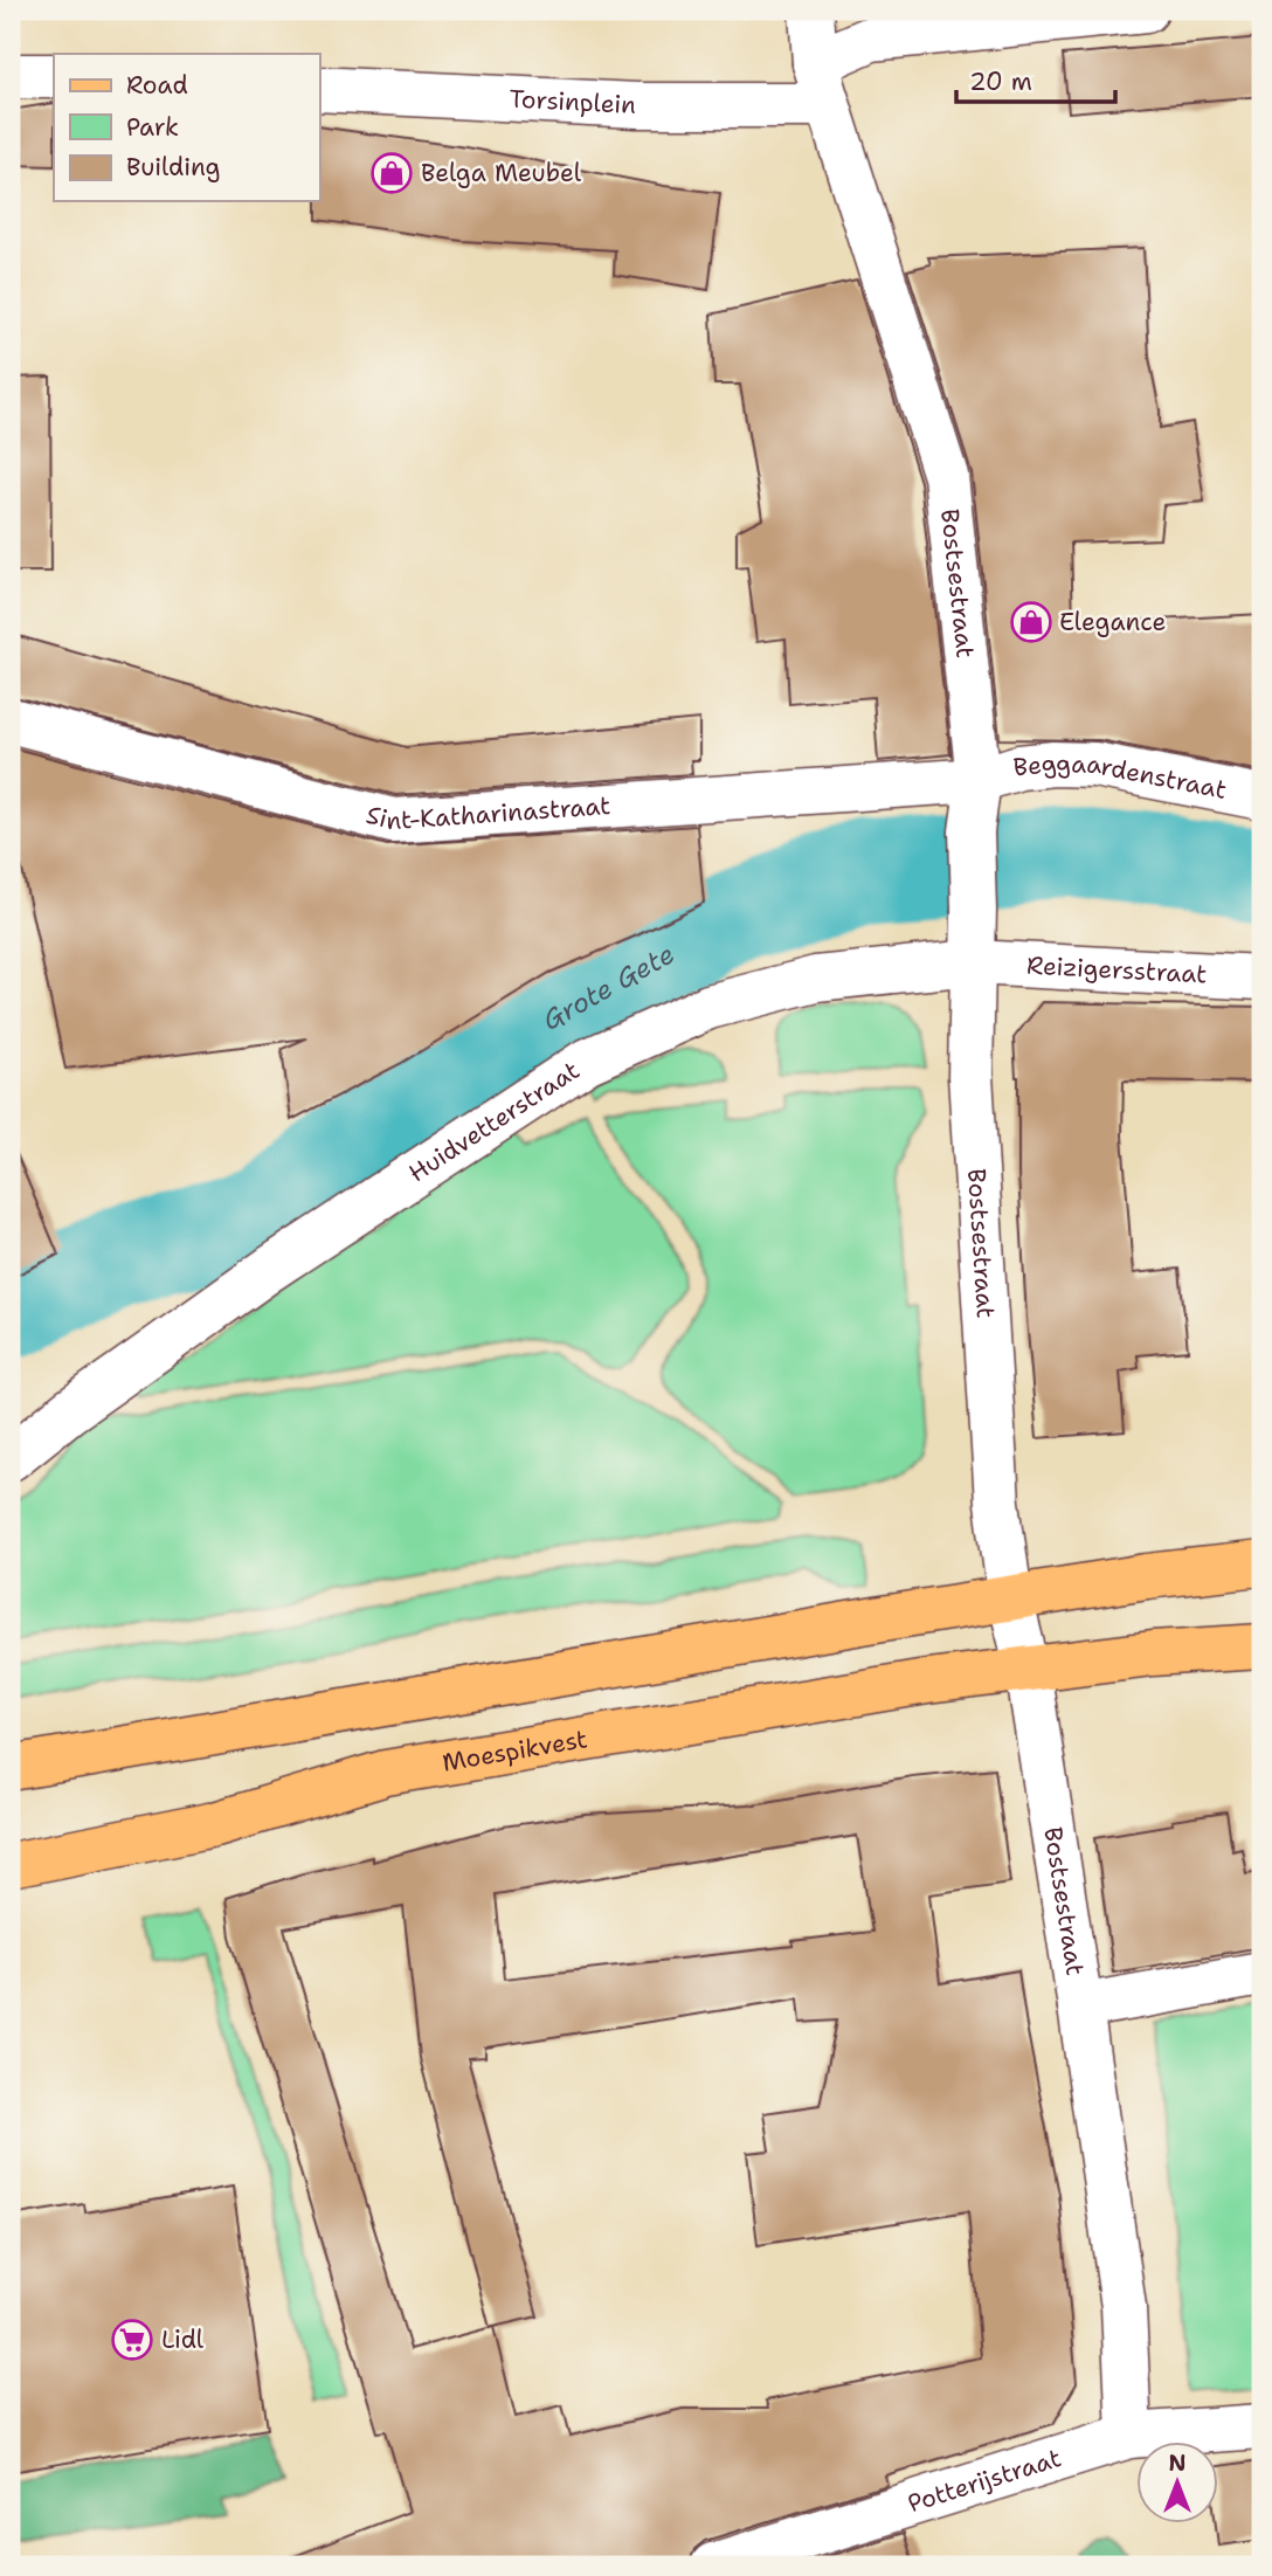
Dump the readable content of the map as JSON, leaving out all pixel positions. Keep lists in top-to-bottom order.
{
  "streets": {
    "main road": ["Moespikvest"],
    "street": [
      "Torsinplein",
      "Bostsestraat",
      "Beggaardenstraat",
      "Sint-Katharinastraat",
      "Reizigersstraat",
      "Huidvetterstraat",
      "Potterijstraat"
    ]
  },
  "crossings": [
    ["Torsinplein", "Bostsestraat"],
    ["Bostsestraat", "Beggaardenstraat"],
    ["Bostsestraat", "Sint-Katharinastraat"],
    ["Bostsestraat", "Reizigersstraat"],
    ["Bostsestraat", "Huidvetterstraat"],
    ["Bostsestraat", "Moespikvest"],
    ["Bostsestraat", "Potterijstraat"],
    ["Beggaardenstraat", "Sint-Katharinastraat"],
    ["Reizigersstraat", "Huidvetterstraat"]
  ],
  "water": ["Grote Gete"],
  "places": {
    "shop": ["Belga Meubel", "Elegance"],
    "supermarket": ["Lidl"]
  },
  "legend": ["Road", "Park", "Building"],
  "scale_bar": "20 m",
  "north": "top"
}
